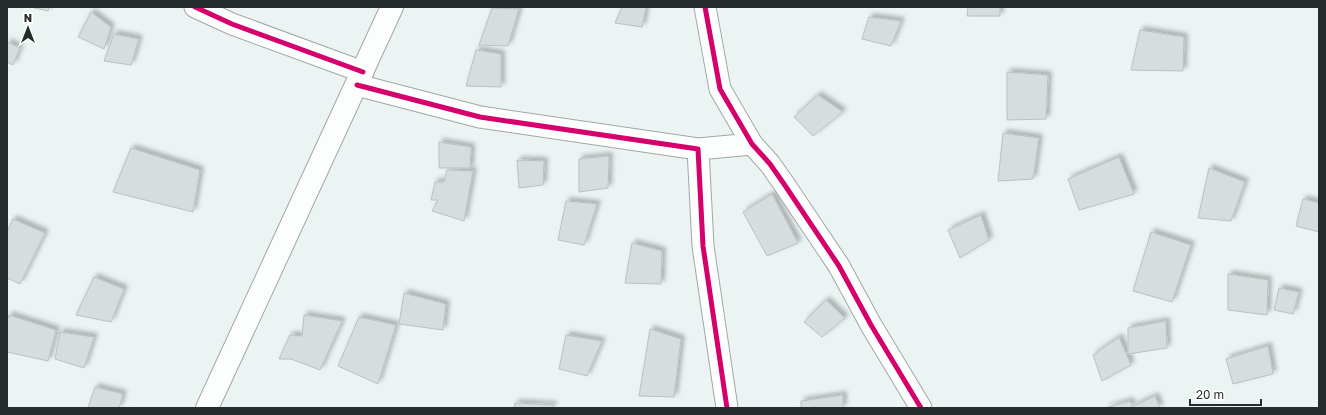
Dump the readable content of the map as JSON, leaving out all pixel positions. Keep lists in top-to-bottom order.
{
  "scale_bar": "20 m",
  "north": "top"
}
